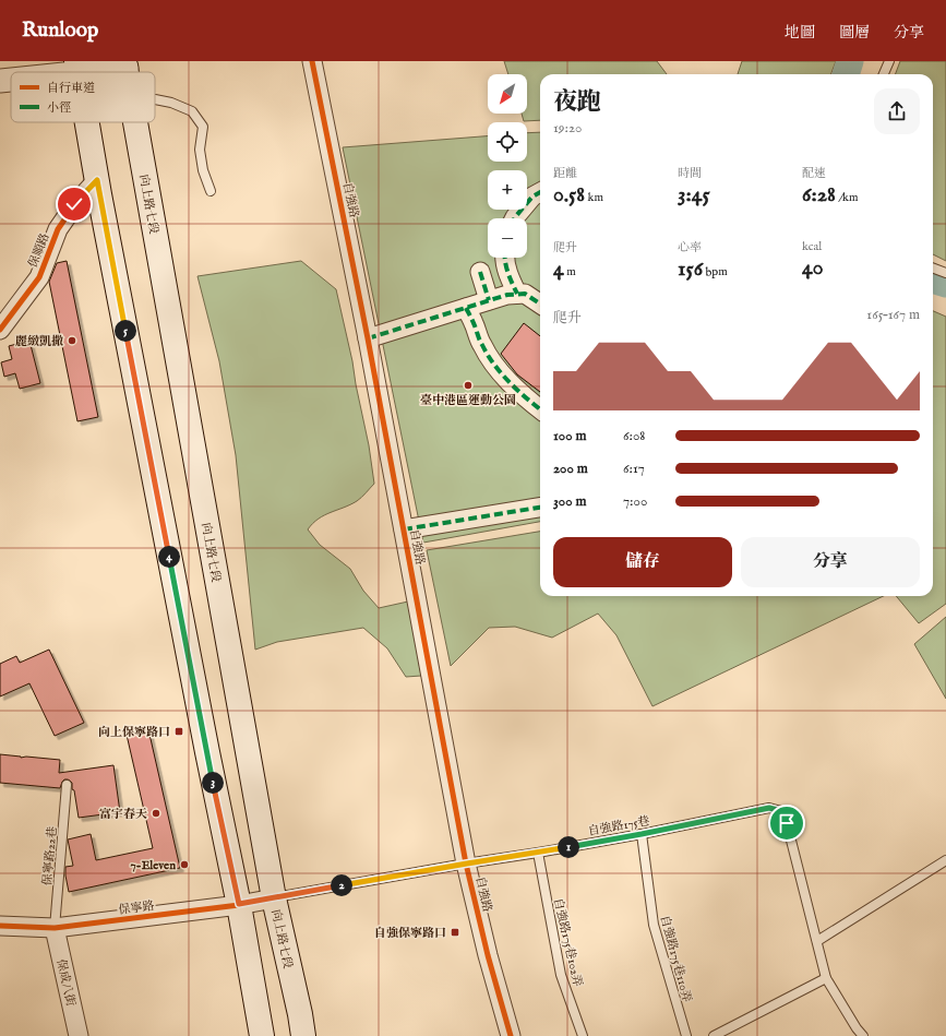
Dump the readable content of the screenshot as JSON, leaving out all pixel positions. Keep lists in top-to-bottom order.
{
  "streets": {
    "main road": ["向上路七段"],
    "street": [
      "自強路",
      "保順路",
      "保寧路",
      "保成八街"
    ],
    "lane": [
      "自強路175巷",
      "保寧路22巷",
      "自強路175巷102弄",
      "自強路175巷110弄"
    ]
  },
  "crossings": [
    ["自強路", "自強路175巷"],
    ["向上路七段", "自強路175巷"],
    ["向上路七段", "保寧路"],
    ["自強路175巷", "保寧路"],
    ["自強路175巷", "自強路175巷102弄"],
    ["自強路175巷", "自強路175巷110弄"],
    ["保寧路22巷", "保寧路"],
    ["保寧路22巷", "保成八街"],
    ["保寧路", "保成八街"]
  ],
  "places": {
    "other": [
      "麗緻凱撒",
      "臺中港區運動公園",
      "富宇春天",
      "7-Eleven"
    ],
    "transit": ["向上保寧路口", "自強保寧路口"]
  },
  "legend": ["自行車道", "小徑"],
  "north": "bottom left",
  "page": {
    "header": "Runloop",
    "nav": ["地圖", "圖層", "分享"],
    "map_buttons": ["+", "−"],
    "heading": ["夜跑", "19:20"],
    "stats": [
      ["距離", "0.58 km"],
      ["時間", "3:45"],
      ["配速", "6:28 /km"],
      ["爬升", "4 m"],
      ["心率", "156 bpm"],
      ["kcal", "40"]
    ],
    "chart": ["爬升", "165–167 m"],
    "pins": [
      "5",
      "4",
      "3",
      "1",
      "2"
    ],
    "list": [
      {
        "name": "100 m",
        "note": "6:08"
      },
      {
        "name": "200 m",
        "note": "6:17"
      },
      {
        "name": "300 m",
        "note": "7:00"
      }
    ],
    "buttons": ["儲存", "分享"]
  }
}
